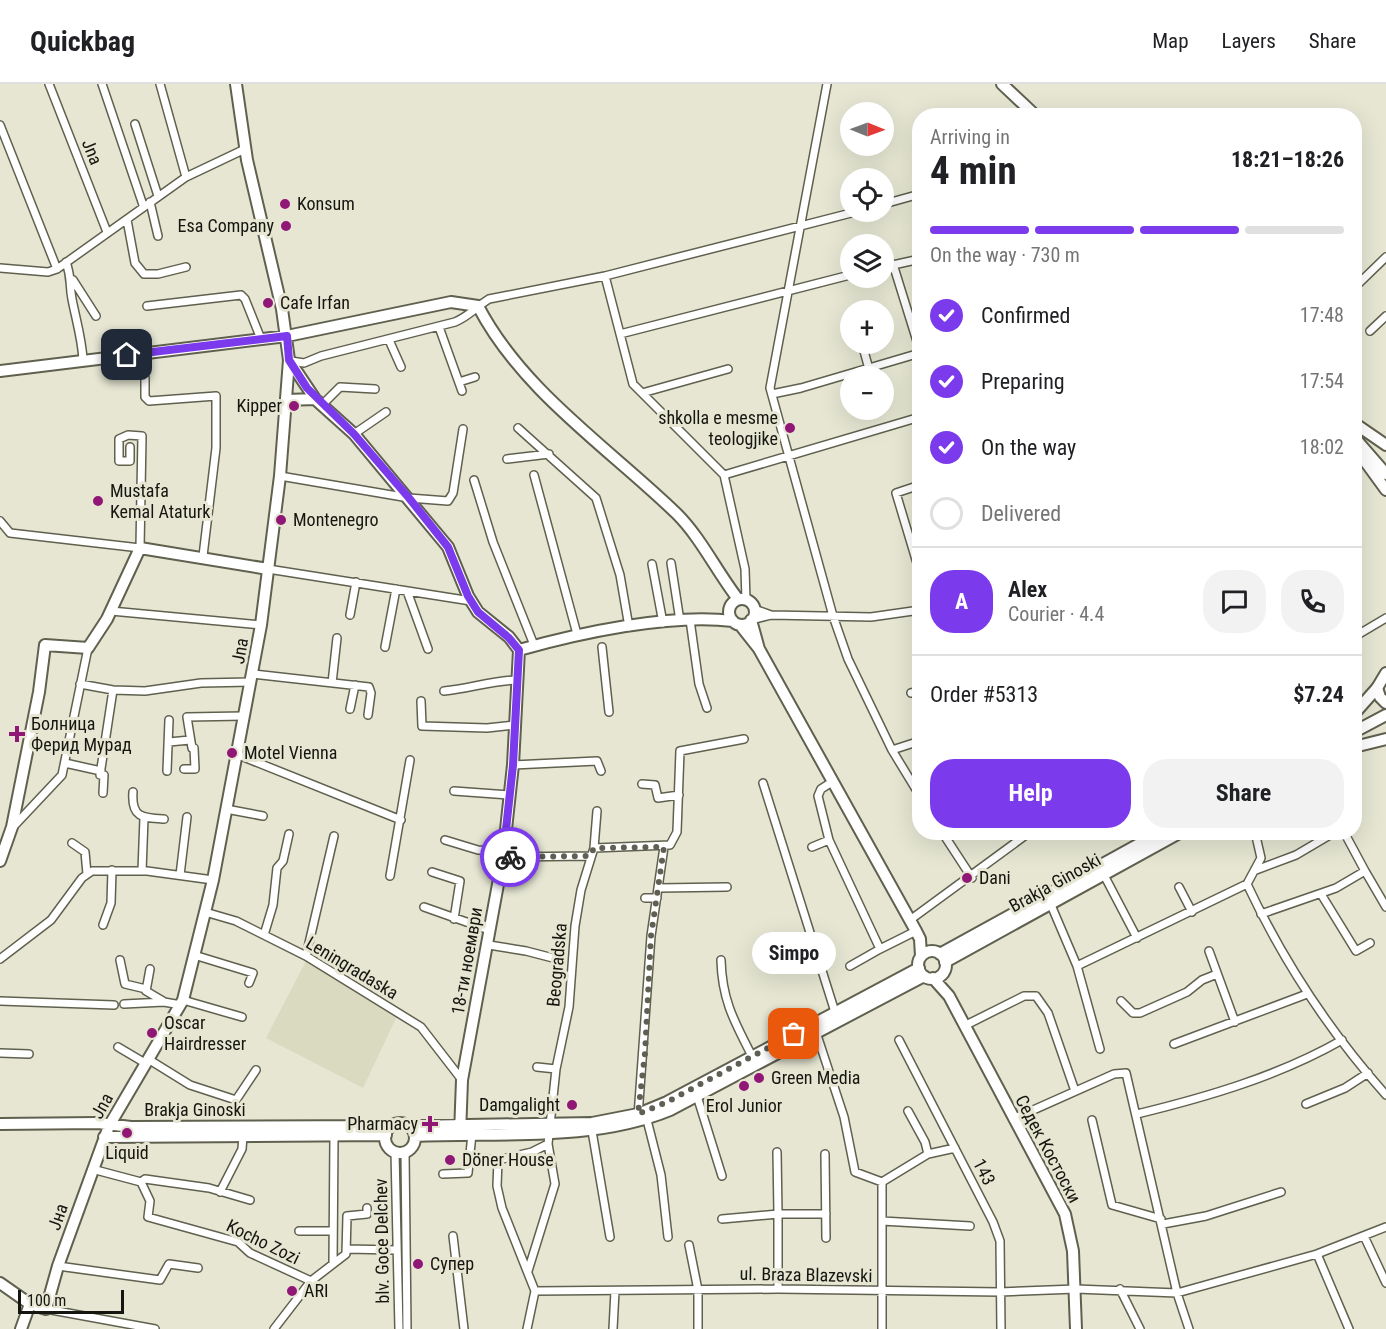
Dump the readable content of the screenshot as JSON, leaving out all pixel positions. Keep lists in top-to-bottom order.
{
  "streets": {
    "street": [
      "Jna",
      "Brakja Ginoski",
      "18-ти ноември",
      "Beogradska",
      "Leningradaska",
      "Седек Костоски",
      "143",
      "Јна",
      "blv. Goce Delchev",
      "Kocho Zozi",
      "ul. Braza Blazevski"
    ]
  },
  "crossings": [
    ["Jna", "Brakja Ginoski"],
    ["Jna", "Leningradaska"],
    ["Jna", "Јна"],
    ["Brakja Ginoski", "18-ти ноември"],
    ["Brakja Ginoski", "Beogradska"],
    ["Brakja Ginoski", "Јна"],
    ["Brakja Ginoski", "blv. Goce Delchev"],
    ["18-ти ноември", "Leningradaska"],
    ["Седек Костоски", "ul. Braza Blazevski"],
    ["143", "ul. Braza Blazevski"]
  ],
  "places": {
    "other": [
      "Konsum",
      "Esa Company",
      "Cafe Irfan",
      "Kipper",
      "shkolla e mesme teologjike",
      "Mustafa Kemal Ataturk",
      "Montenegro",
      "Motel Vienna",
      "Dani",
      "Oscar Hairdresser",
      "Simpo",
      "Green Media",
      "Erol Junior",
      "Damgalight",
      "Liquid",
      "Döner House",
      "Супер",
      "ARI"
    ],
    "health": ["Болница Ферид Мурад", "Pharmacy"]
  },
  "scale_bar": "100 m",
  "north": "right",
  "page": {
    "header": "Quickbag",
    "nav": ["Map", "Layers", "Share"],
    "map_buttons": ["+", "−"],
    "heading": ["4 min", "Arriving in", "18:21–18:26"],
    "panel": [
      "Alex",
      "Courier · 4.4",
      "Order #5313",
      "$7.24"
    ],
    "bar": "On the way · 730 m",
    "list": [
      ["Confirmed", "17:48"],
      ["Preparing", "17:54"],
      ["On the way", "18:02"],
      "Delivered"
    ],
    "round": "A",
    "buttons": ["Help", "Share"],
    "bubble": "Simpo",
    "scale": "100 m"
  }
}
